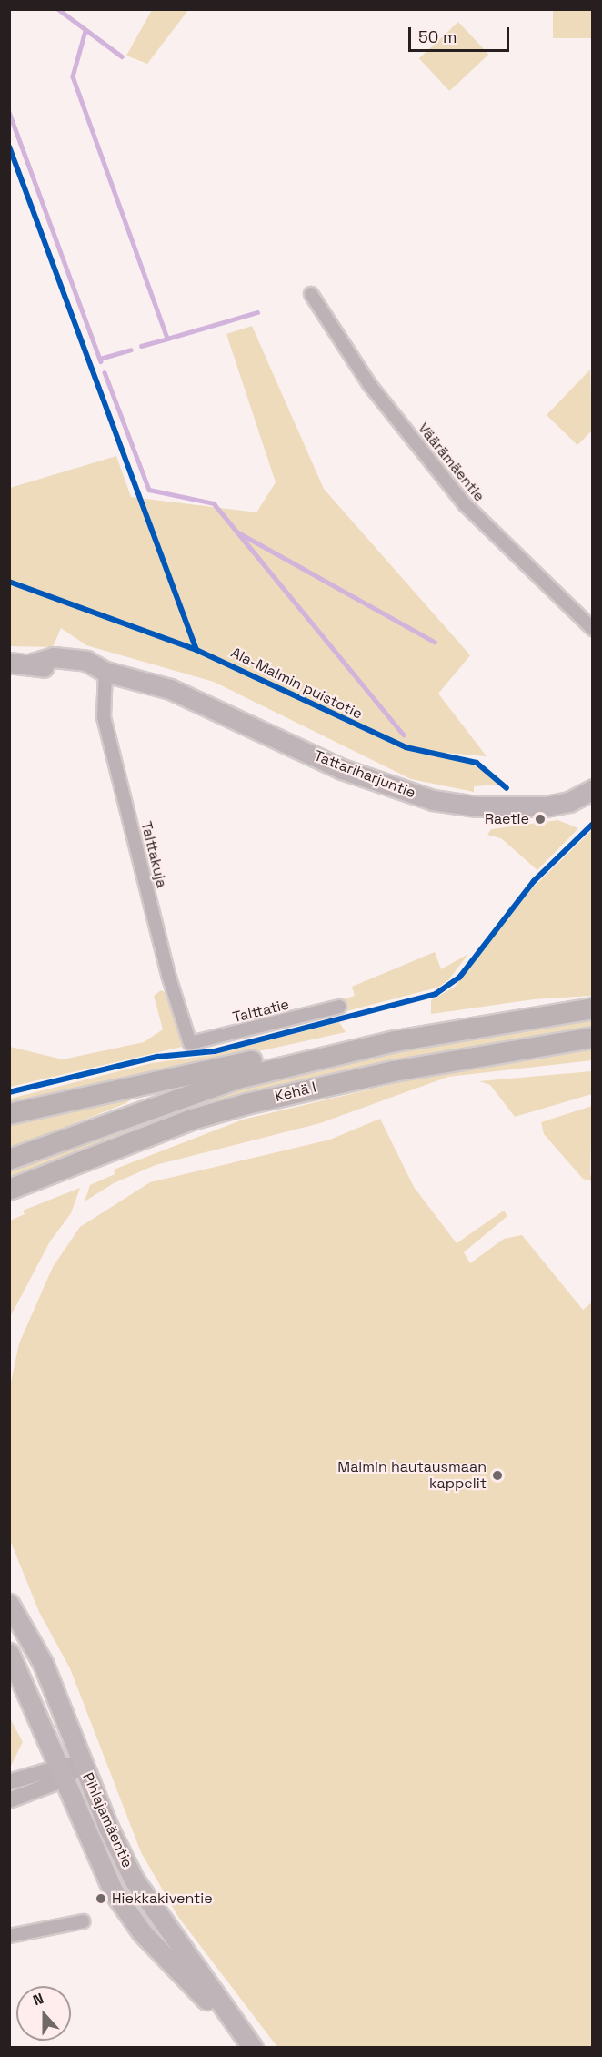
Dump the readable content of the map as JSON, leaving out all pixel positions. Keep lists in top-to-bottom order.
{
  "streets": {
    "highway": ["Kehä I"],
    "main road": ["Tattariharjuntie", "Pihlajamäentie"],
    "street": ["Väärämäentie", "Talttakuja", "Talttatie"],
    "cycle path": ["Ala-Malmin puistotie"]
  },
  "crossings": [
    ["Tattariharjuntie", "Talttakuja"],
    ["Talttakuja", "Talttatie"]
  ],
  "places": ["Raetie", "Malmin hautausmaan kappelit", "Hiekkakiventie"],
  "scale_bar": "50 m",
  "north": "top"
}
